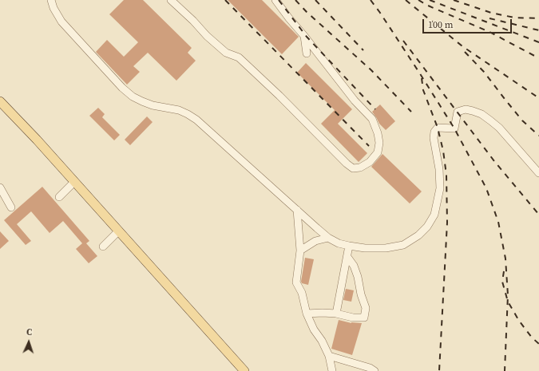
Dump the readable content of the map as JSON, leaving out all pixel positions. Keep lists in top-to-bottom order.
{
  "scale_bar": "100 m",
  "north": "top"
}
